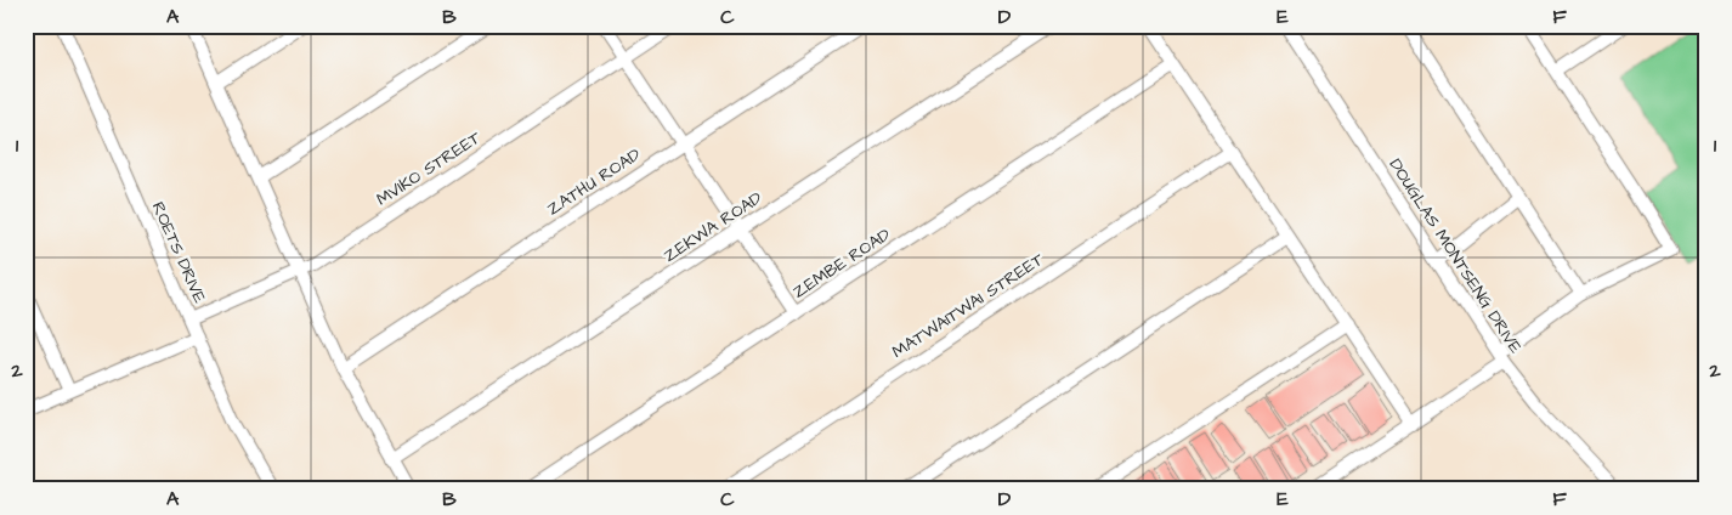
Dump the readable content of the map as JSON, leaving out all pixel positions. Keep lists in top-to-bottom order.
{
  "streets": {
    "street": [
      "MVIKO STREET",
      "ZATHU ROAD",
      "ZEKWA ROAD",
      "ROETS DRIVE",
      "DOUGLAS MONTSENG DRIVE",
      "ZEMBE ROAD",
      "MATWAITWAI STREET"
    ]
  },
  "crossings": [
    ["MVIKO STREET", "ROETS DRIVE"]
  ],
  "grid": {
    "columns": [
      "A",
      "B",
      "C",
      "D",
      "E",
      "F"
    ],
    "rows": ["1", "2"]
  }
}
